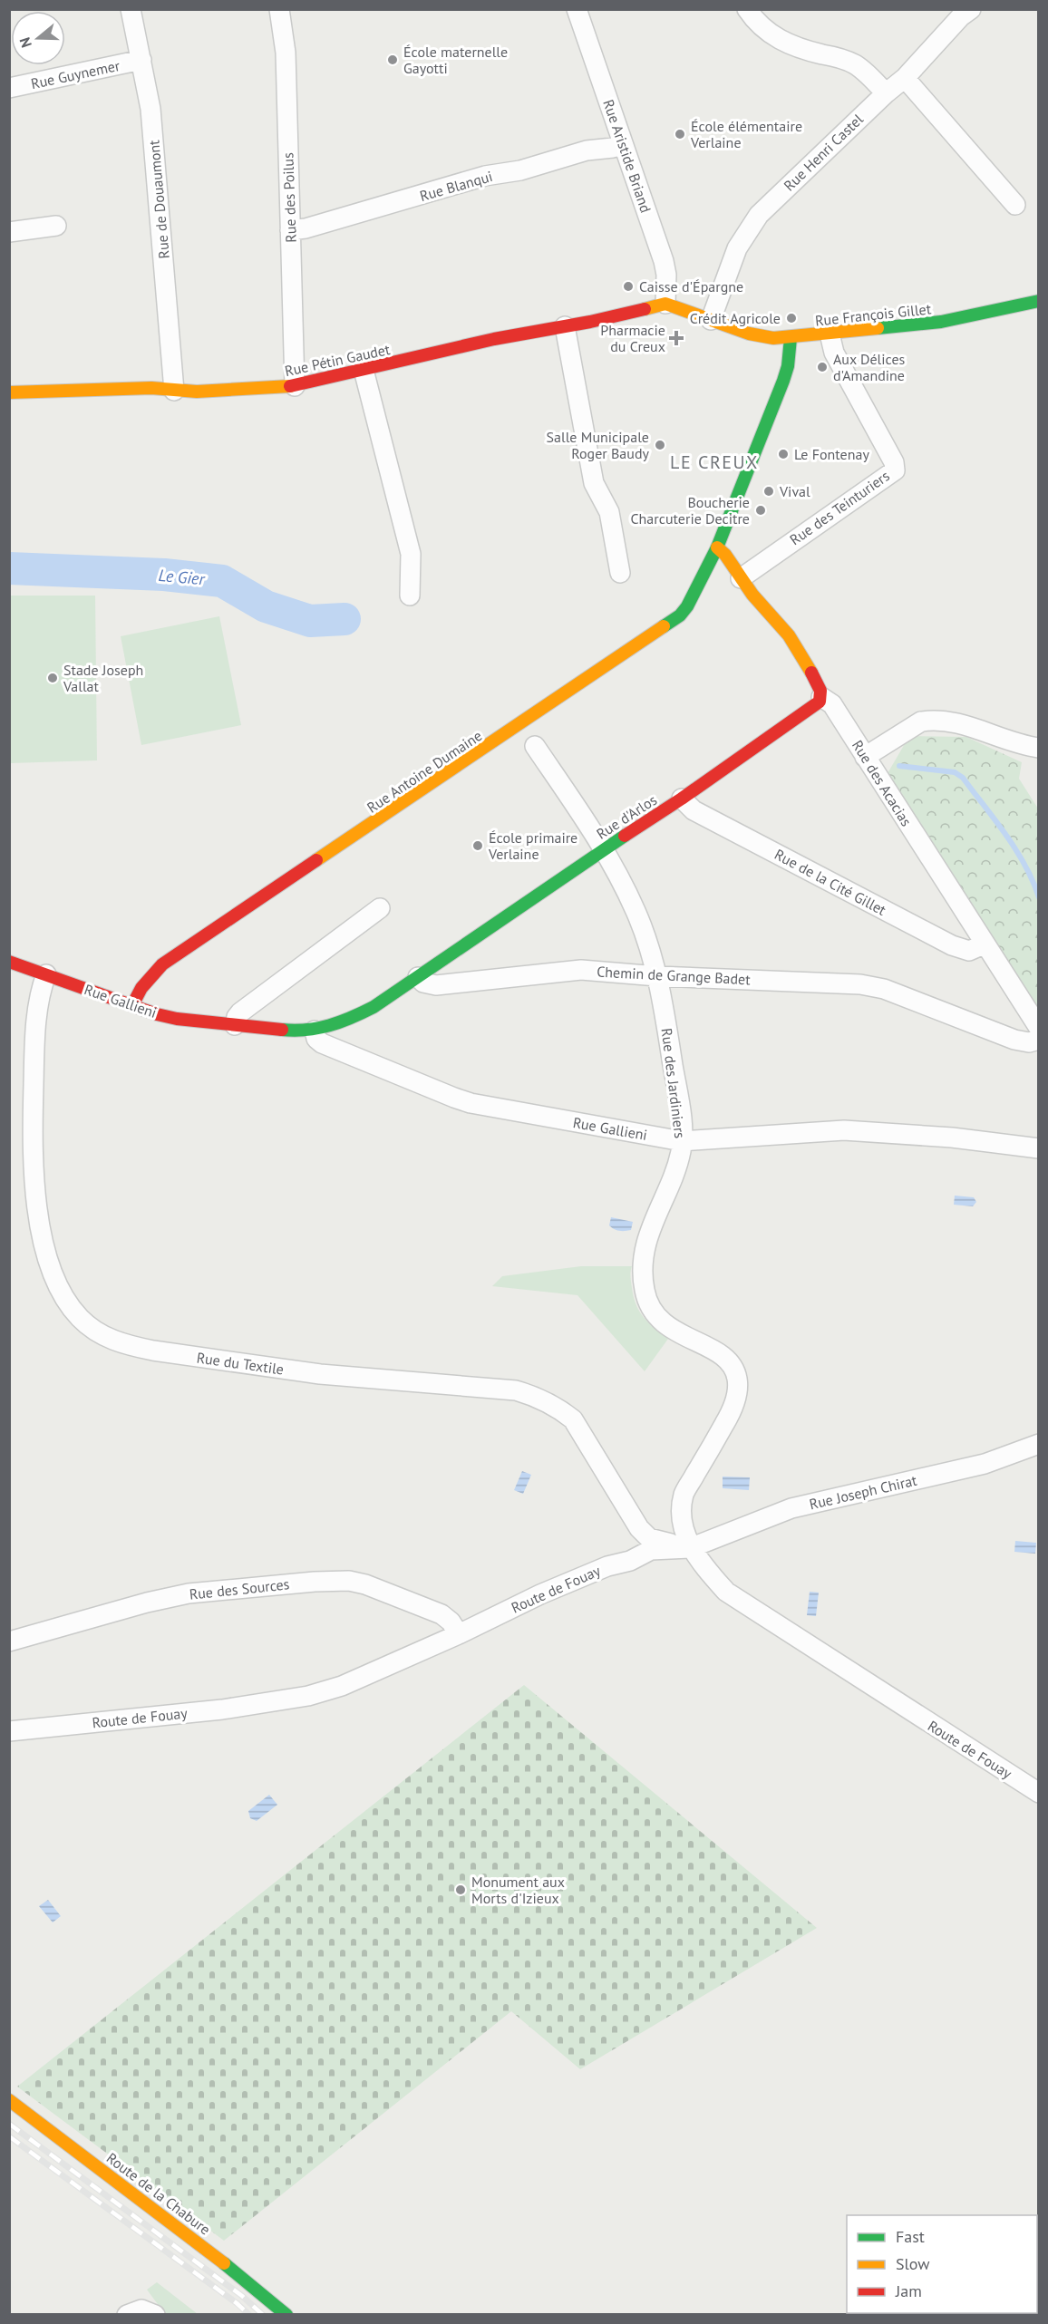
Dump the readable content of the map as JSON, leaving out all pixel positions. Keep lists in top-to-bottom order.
{
  "streets": {
    "main road": [
      "Rue François Gillet",
      "Rue Pétin Gaudet",
      "Rue Antoine Dumaine",
      "Rue des Acacias",
      "Rue d'Arlos",
      "Rue Gallieni",
      "Route de la Chabure"
    ],
    "street": [
      "Rue Guynemer",
      "Rue Henri Castel",
      "Rue Aristide Briand",
      "Rue Blanqui",
      "Rue des Poilus",
      "Rue de Douaumont",
      "Rue des Teinturiers",
      "Rue de la Cité Gillet",
      "Chemin de Grange Badet",
      "Rue des Jardiniers",
      "Rue du Textile",
      "Rue Joseph Chirat",
      "Rue des Sources",
      "Route de Fouay"
    ]
  },
  "crossings": [
    ["Rue Guynemer", "Rue de Douaumont"],
    ["Rue Henri Castel", "Rue François Gillet"],
    ["Rue Aristide Briand", "Rue Blanqui"],
    ["Rue Aristide Briand", "Rue François Gillet"],
    ["Rue Aristide Briand", "Rue Pétin Gaudet"],
    ["Rue Blanqui", "Rue des Poilus"],
    ["Rue des Poilus", "Rue Pétin Gaudet"],
    ["Rue de Douaumont", "Rue Pétin Gaudet"],
    ["Rue François Gillet", "Rue Pétin Gaudet"],
    ["Rue François Gillet", "Rue des Teinturiers"],
    ["Rue François Gillet", "Rue Antoine Dumaine"],
    ["Rue des Teinturiers", "Rue des Acacias"],
    ["Rue Antoine Dumaine", "Rue des Acacias"],
    ["Rue Antoine Dumaine", "Rue Gallieni"],
    ["Rue des Acacias", "Rue d'Arlos"],
    ["Rue des Acacias", "Rue de la Cité Gillet"],
    ["Rue d'Arlos", "Rue de la Cité Gillet"],
    ["Rue d'Arlos", "Chemin de Grange Badet"],
    ["Rue d'Arlos", "Rue des Jardiniers"],
    ["Chemin de Grange Badet", "Rue des Jardiniers"],
    ["Rue Gallieni", "Rue des Jardiniers"],
    ["Rue Gallieni", "Rue du Textile"],
    ["Rue des Jardiniers", "Rue du Textile"],
    ["Rue des Jardiniers", "Rue Joseph Chirat"],
    ["Rue des Jardiniers", "Route de Fouay"],
    ["Rue du Textile", "Rue Joseph Chirat"],
    ["Rue du Textile", "Route de Fouay"],
    ["Rue Joseph Chirat", "Route de Fouay"],
    ["Rue des Sources", "Route de Fouay"]
  ],
  "districts": ["LE CREUX"],
  "water": ["Le Gier"],
  "places": {
    "other": [
      "École maternelle Gayotti",
      "École élémentaire Verlaine",
      "Caisse d'Épargne",
      "Crédit Agricole",
      "Aux Délices d'Amandine",
      "Salle Municipale Roger Baudy",
      "Le Fontenay",
      "Vival",
      "Boucherie Charcuterie Decitre",
      "Stade Joseph Vallat",
      "École primaire Verlaine",
      "Monument aux Morts d'Izieux"
    ],
    "health": ["Pharmacie du Creux"]
  },
  "legend": ["Fast", "Slow", "Jam"],
  "north": "left"
}
